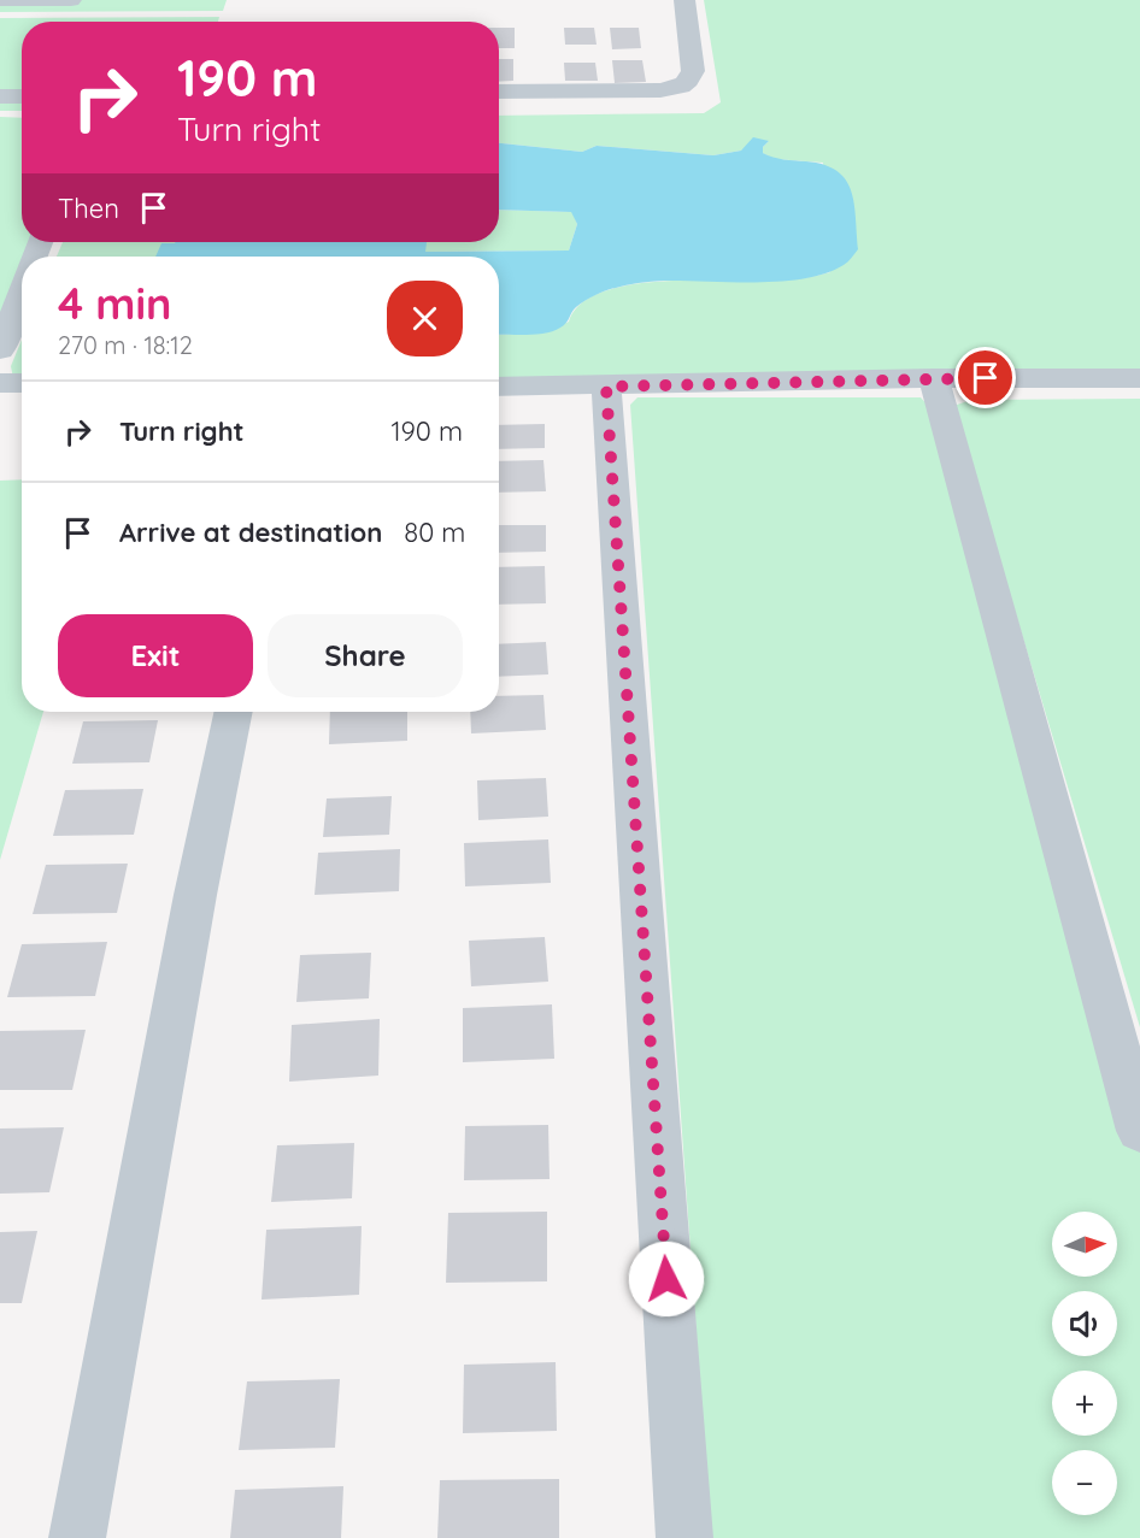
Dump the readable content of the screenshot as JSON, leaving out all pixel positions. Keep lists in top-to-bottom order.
{
  "north": "right",
  "page": {
    "turn": ["190 m", "Turn right"],
    "then": "Then",
    "heading": ["4 min", "270 m · 18:12"],
    "list": [
      {
        "name": "Turn right",
        "value": "190 m"
      },
      {
        "name": "Arrive at destination",
        "value": "80 m"
      }
    ],
    "buttons": ["Exit", "Share"],
    "map_buttons": ["+", "−"]
  }
}
